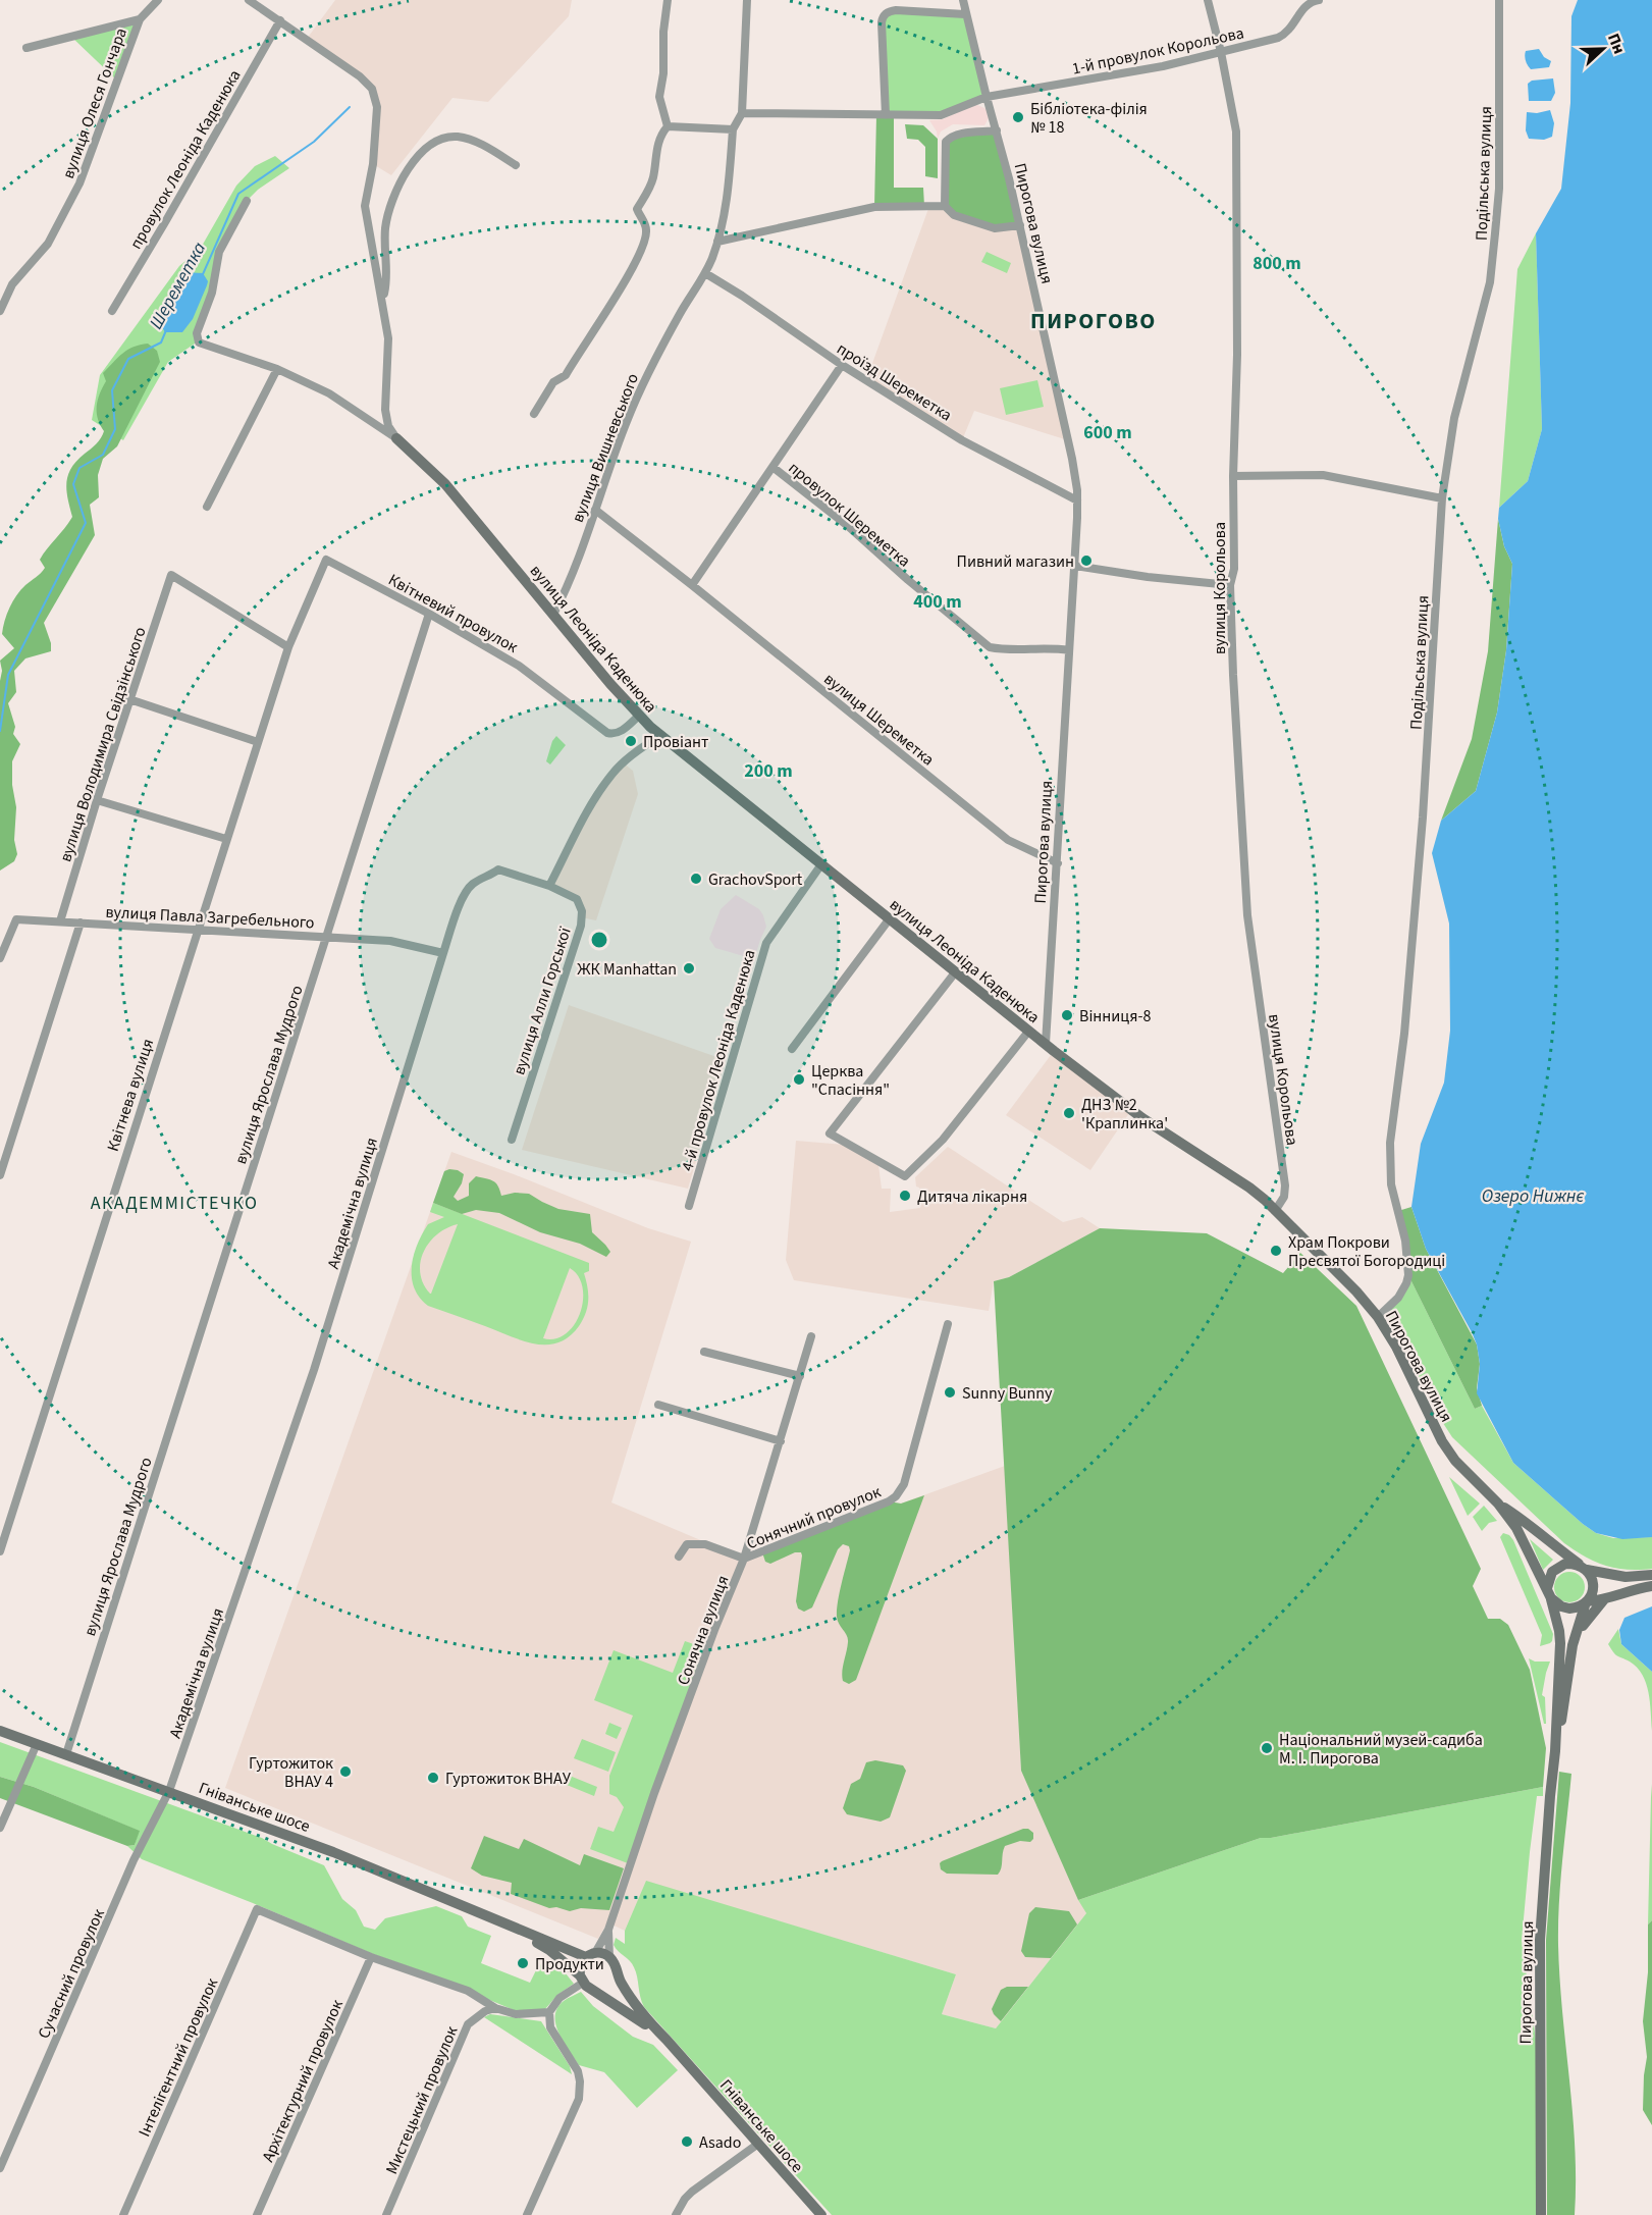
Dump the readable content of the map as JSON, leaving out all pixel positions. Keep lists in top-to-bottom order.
{
  "streets": {
    "main road": ["Пирогова вулиця", "вулиця Леоніда Каденюка", "Гніванське шосе"],
    "street": [
      "1-й провулок Корольова",
      "вулиця Олеся Гончара",
      "провулок Леоніда Каденюка",
      "Подільська вулиця",
      "проїзд Шереметка",
      "вулиця Вишневського",
      "провулок Шереметка",
      "вулиця Корольова",
      "Квітневий провулок",
      "вулиця Шереметка",
      "вулиця Володимира Свідзінського",
      "вулиця Павла Загребельного",
      "вулиця Алли Горської",
      "4-й провулок Леоніда Каденюка",
      "вулиця Ярослава Мудрого",
      "Квітнева вулиця",
      "Академічна вулиця",
      "Сонячний провулок",
      "Сонячна вулиця",
      "Сучасний провулок",
      "Інтелігентний провулок",
      "Архітектурний провулок",
      "Мистецький провулок"
    ]
  },
  "crossings": [
    ["1-й провулок Корольова", "Пирогова вулиця"],
    ["1-й провулок Корольова", "вулиця Корольова"],
    ["провулок Леоніда Каденюка", "вулиця Леоніда Каденюка"],
    ["Подільська вулиця", "Пирогова вулиця"],
    ["Пирогова вулиця", "проїзд Шереметка"],
    ["Пирогова вулиця", "провулок Шереметка"],
    ["Пирогова вулиця", "вулиця Корольова"],
    ["Пирогова вулиця", "вулиця Леоніда Каденюка"],
    ["Пирогова вулиця", "вулиця Шереметка"],
    ["проїзд Шереметка", "вулиця Вишневського"],
    ["вулиця Вишневського", "вулиця Леоніда Каденюка"],
    ["вулиця Вишневського", "вулиця Шереметка"],
    ["Квітневий провулок", "вулиця Леоніда Каденюка"],
    ["Квітневий провулок", "вулиця Володимира Свідзінського"],
    ["Квітневий провулок", "вулиця Ярослава Мудрого"],
    ["Квітневий провулок", "Квітнева вулиця"],
    ["вулиця Леоніда Каденюка", "4-й провулок Леоніда Каденюка"],
    ["вулиця Володимира Свідзінського", "вулиця Павла Загребельного"],
    ["вулиця Володимира Свідзінського", "Квітнева вулиця"],
    ["вулиця Павла Загребельного", "вулиця Ярослава Мудрого"],
    ["вулиця Павла Загребельного", "Квітнева вулиця"],
    ["вулиця Павла Загребельного", "Академічна вулиця"],
    ["вулиця Алли Горської", "Академічна вулиця"],
    ["вулиця Ярослава Мудрого", "Гніванське шосе"],
    ["Академічна вулиця", "Гніванське шосе"],
    ["Академічна вулиця", "Сучасний провулок"],
    ["Сонячний провулок", "Сонячна вулиця"],
    ["Гніванське шосе", "Сучасний провулок"],
    ["Інтелігентний провулок", "Архітектурний провулок"]
  ],
  "districts": ["ПИРОГОВО", "АКАДЕММІСТЕЧКО"],
  "water": ["Шереметка", "Озеро Нижнє"],
  "places": [
    "Бібліотека-філія № 18",
    "Пивний магазин",
    "Провіант",
    "GrachovSport",
    "ЖК Manhattan",
    "Вінниця-8",
    "Церква \"Спасіння\"",
    "ДНЗ №2 'Краплинка'",
    "Дитяча лікарня",
    "Храм Покрови Пресвятої Богородиці",
    "Sunny Bunny",
    "Національний музей-садиба М. І. Пирогова",
    "Гуртожиток ВНАУ 4",
    "Гуртожиток ВНАУ",
    "Продукти",
    "Asado"
  ],
  "north": "right",
  "rings": [
    "800 m",
    "600 m",
    "400 m",
    "200 m"
  ]
}
